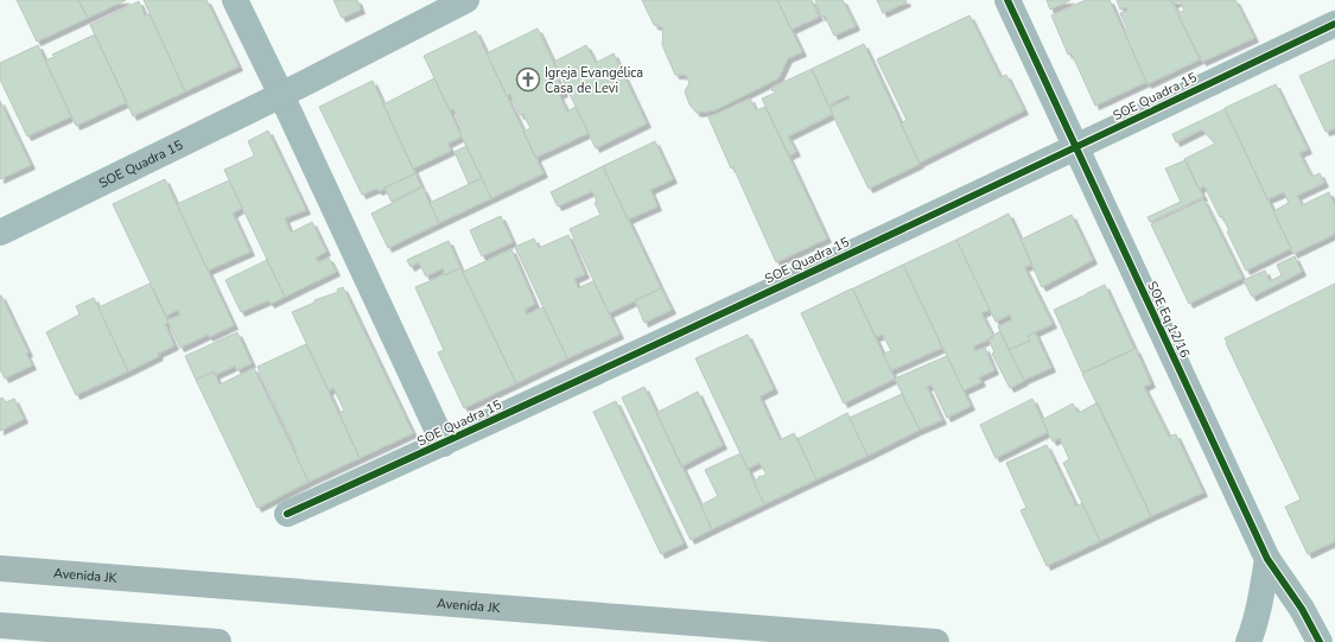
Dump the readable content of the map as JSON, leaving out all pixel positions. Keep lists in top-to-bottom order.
{
  "streets": {
    "main road": ["Avenida JK"],
    "street": ["SOE Quadra 15", "SOE Eq 12/16"]
  },
  "crossings": [
    ["SOE Quadra 15", "SOE Eq 12/16"]
  ],
  "places": {
    "church": ["Igreja Evangélica Casa de Levi"]
  }
}
